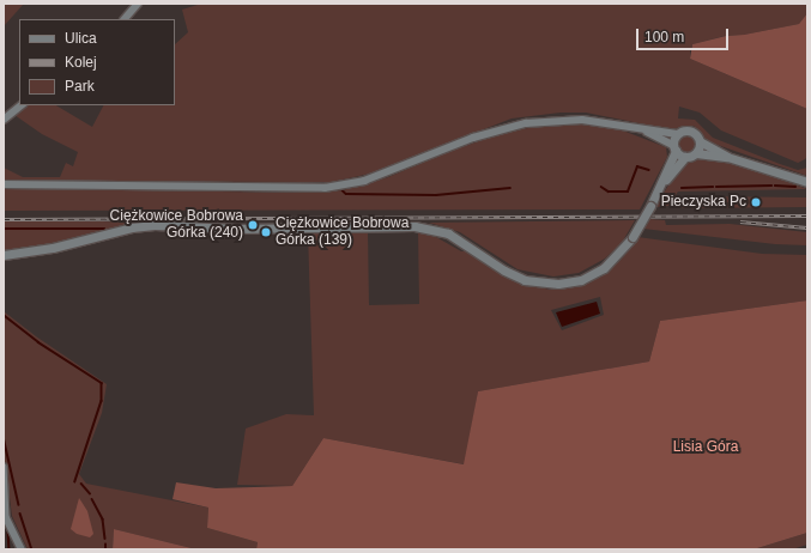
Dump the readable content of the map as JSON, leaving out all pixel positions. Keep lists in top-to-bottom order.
{
  "parks": ["Lisia Góra"],
  "places": ["Pieczyska Pc", "Ciężkowice Bobrowa Górka (240)", "Ciężkowice Bobrowa Górka (139)"],
  "legend": ["Ulica", "Kolej", "Park"],
  "scale_bar": "100 m"
}
